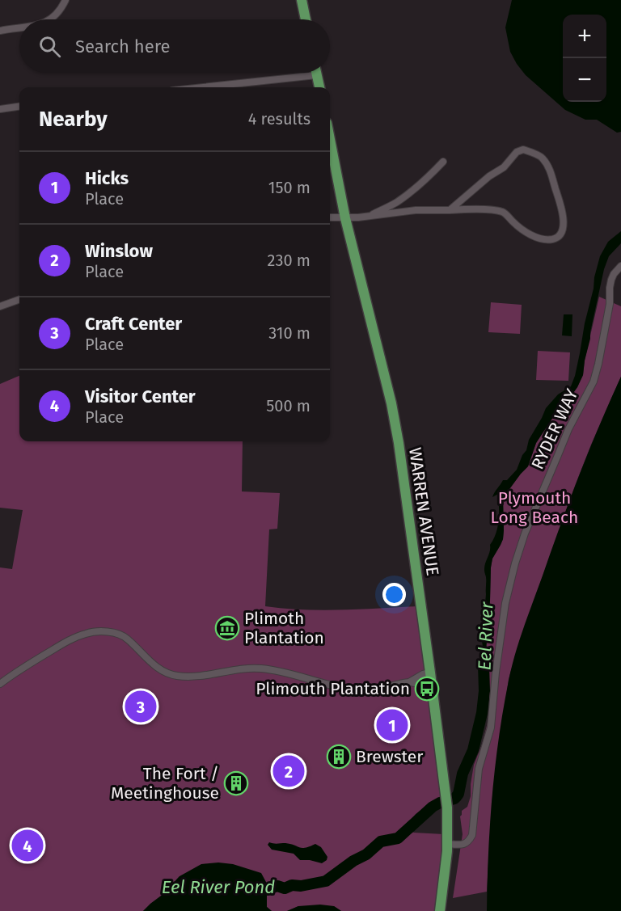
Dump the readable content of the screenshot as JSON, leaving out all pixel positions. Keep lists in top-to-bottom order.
{
  "streets": {
    "main road": ["WARREN AVENUE"],
    "street": ["RYDER WAY"]
  },
  "crossings": [
    ["RYDER WAY", "WARREN AVENUE"]
  ],
  "water": ["Eel River", "Eel River Pond"],
  "parks": ["Plymouth Long Beach"],
  "places": {
    "museum": ["Plimoth Plantation"],
    "bus stop": ["Plimouth Plantation"],
    "building": ["Brewster", "The Fort / Meetinghouse"]
  },
  "page": {
    "map_buttons": ["+", "−"],
    "search": "Search here",
    "heading": ["Nearby", "4 results"],
    "list": [
      {
        "mark": "1",
        "name": "Hicks",
        "note": "Place",
        "value": "150 m"
      },
      {
        "mark": "2",
        "name": "Winslow",
        "note": "Place",
        "value": "230 m"
      },
      {
        "mark": "3",
        "name": "Craft Center",
        "note": "Place",
        "value": "310 m"
      },
      {
        "mark": "4",
        "name": "Visitor Center",
        "note": "Place",
        "value": "500 m"
      }
    ],
    "pins": [
      "3",
      "1",
      "2",
      "4"
    ]
  }
}
